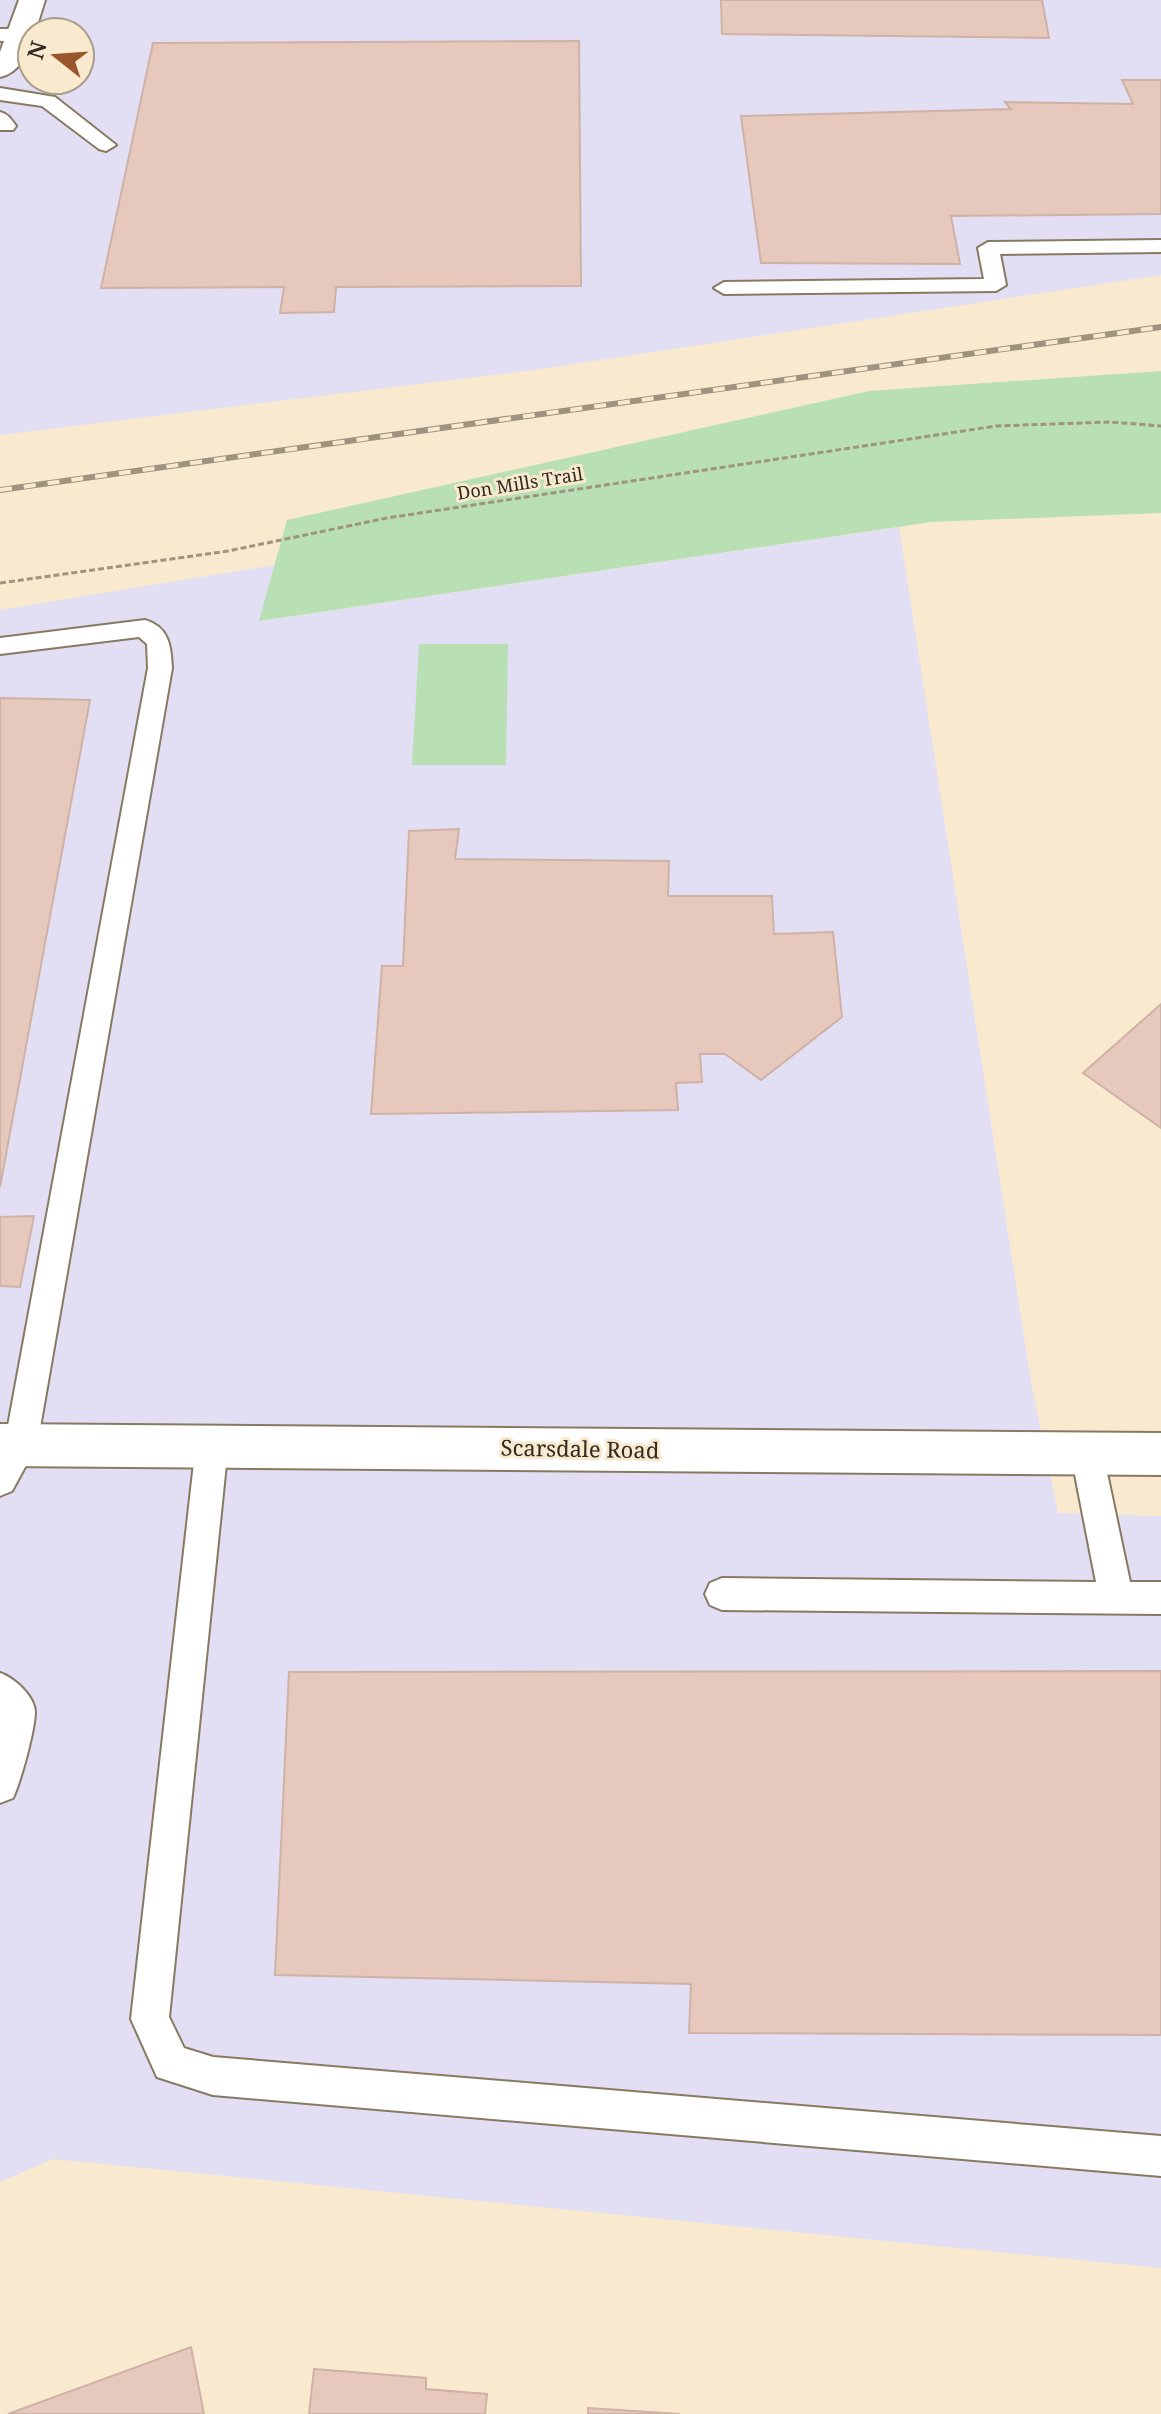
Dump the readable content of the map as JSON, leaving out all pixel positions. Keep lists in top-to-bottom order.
{
  "streets": {
    "street": ["Scarsdale Road"],
    "path": ["Don Mills Trail"]
  },
  "north": "left"
}
